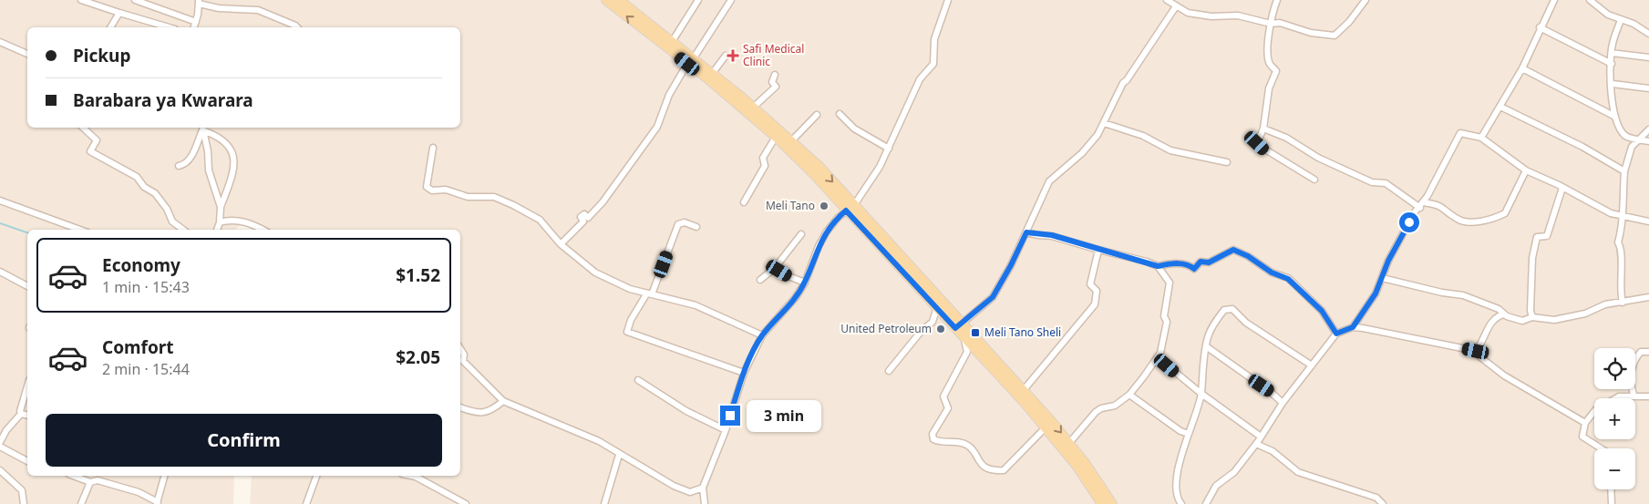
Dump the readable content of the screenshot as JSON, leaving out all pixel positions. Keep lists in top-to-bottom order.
{
  "places": {
    "health": ["Safi Medical Clinic"],
    "other": ["Meli Tano", "United Petroleum"],
    "transit": ["Meli Tano Sheli"]
  },
  "page": {
    "banner": ["Pickup", "Barabara ya Kwarara"],
    "list": [
      {
        "name": "Economy",
        "note": "1 min · 15:43",
        "value": "$1.52"
      },
      {
        "name": "Comfort",
        "note": "2 min · 15:44",
        "value": "$2.05"
      }
    ],
    "map_buttons": ["+", "−"],
    "bubble": "3 min",
    "buttons": "Confirm"
  }
}
